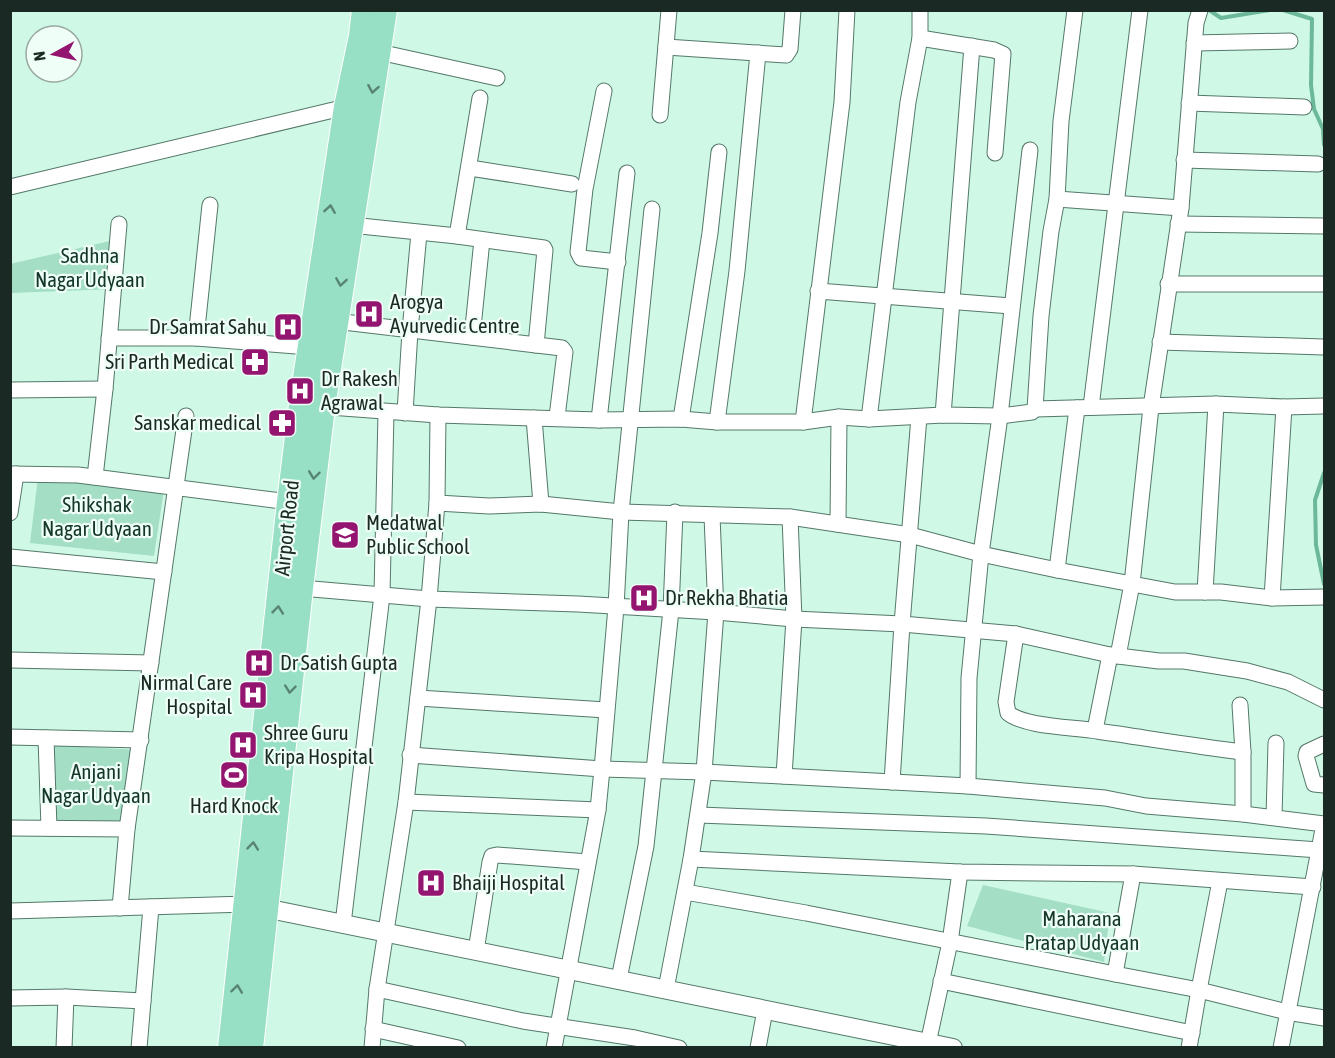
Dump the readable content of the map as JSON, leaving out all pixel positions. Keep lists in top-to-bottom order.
{
  "streets": {
    "main road": ["Airport Road"]
  },
  "parks": [
    "Sadhna Nagar Udyaan",
    "Shikshak Nagar Udyaan",
    "Anjani Nagar Udyaan",
    "Maharana Pratap Udyaan"
  ],
  "places": {
    "hospital": [
      "Arogya Ayurvedic Centre",
      "Dr Samrat Sahu",
      "Dr Rakesh Agrawal",
      "Dr Rekha Bhatia",
      "Dr Satish Gupta",
      "Nirmal Care Hospital",
      "Shree Guru Kripa Hospital",
      "Bhaiji Hospital"
    ],
    "pharmacy": ["Sri Parth Medical", "Sanskar medical"],
    "school or university": ["Medatwal Public School"],
    "sports": ["Hard Knock"]
  },
  "north": "left"
}
